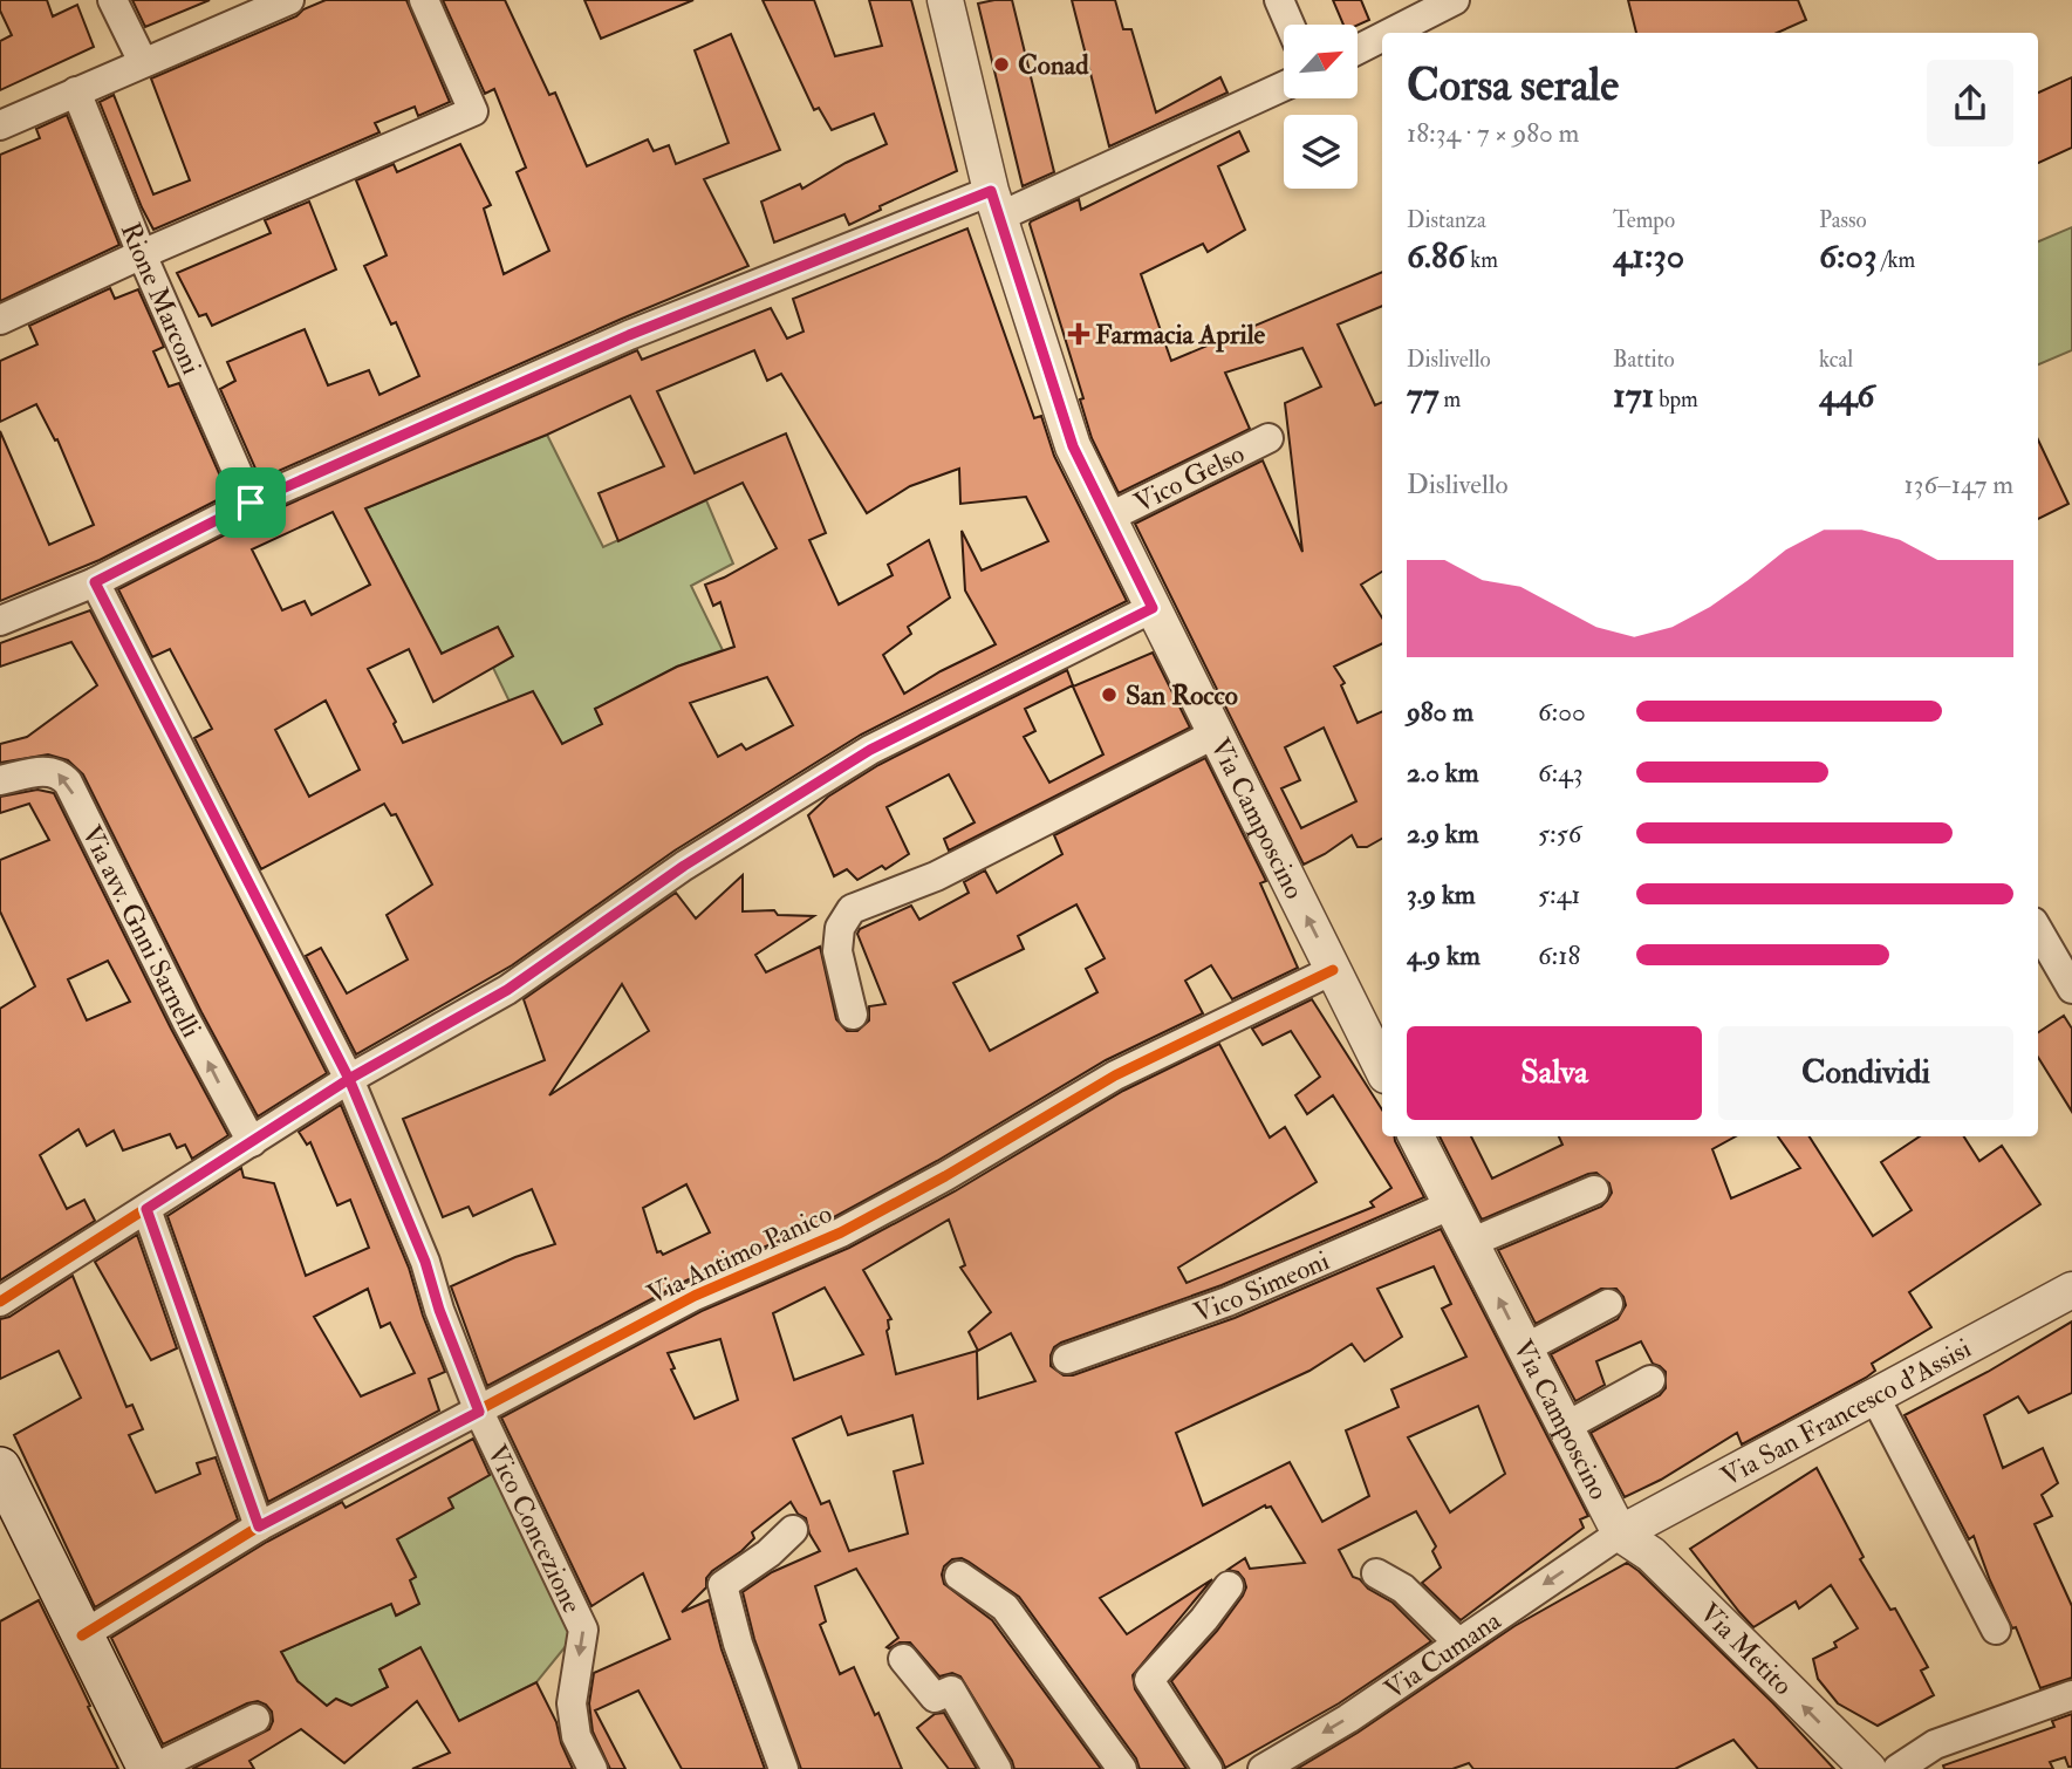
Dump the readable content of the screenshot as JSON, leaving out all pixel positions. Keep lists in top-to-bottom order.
{
  "streets": {
    "street": [
      "Rione Marconi",
      "Vico Gelso",
      "Via Camposcino",
      "Via avv. Gnni Sarnelli",
      "Via Antimo Panico",
      "Vico Simeoni",
      "Via San Francesco d'Assisi",
      "Vico Concezione",
      "Via Metito",
      "Via Cumana"
    ]
  },
  "crossings": [
    ["Vico Gelso", "Via Camposcino"],
    ["Via Camposcino", "Via Antimo Panico"],
    ["Via Camposcino", "Vico Simeoni"],
    ["Via Camposcino", "Via San Francesco d'Assisi"],
    ["Via Camposcino", "Via Metito"],
    ["Via Camposcino", "Via Cumana"],
    ["Via Antimo Panico", "Vico Concezione"],
    ["Via San Francesco d'Assisi", "Via Metito"],
    ["Via San Francesco d'Assisi", "Via Cumana"],
    ["Via Metito", "Via Cumana"]
  ],
  "one_way": ["Via avv. Gnni Sarnelli", "Via Cumana"],
  "places": {
    "other": ["Conad", "San Rocco"],
    "health": ["Farmacia Aprile"]
  },
  "north": "top right",
  "page": {
    "heading": ["Corsa serale", "18:34 · 7 × 980 m"],
    "stats": [
      ["Distanza", "6.86 km"],
      ["Tempo", "41:30"],
      ["Passo", "6:03 /km"],
      ["Dislivello", "77 m"],
      ["Battito", "171 bpm"],
      ["kcal", "446"]
    ],
    "chart": ["Dislivello", "136–147 m"],
    "list": [
      {
        "name": "980 m",
        "note": "6:00"
      },
      {
        "name": "2.0 km",
        "note": "6:43"
      },
      {
        "name": "2.9 km",
        "note": "5:56"
      },
      {
        "name": "3.9 km",
        "note": "5:41"
      },
      {
        "name": "4.9 km",
        "note": "6:18"
      }
    ],
    "buttons": ["Salva", "Condividi"]
  }
}
